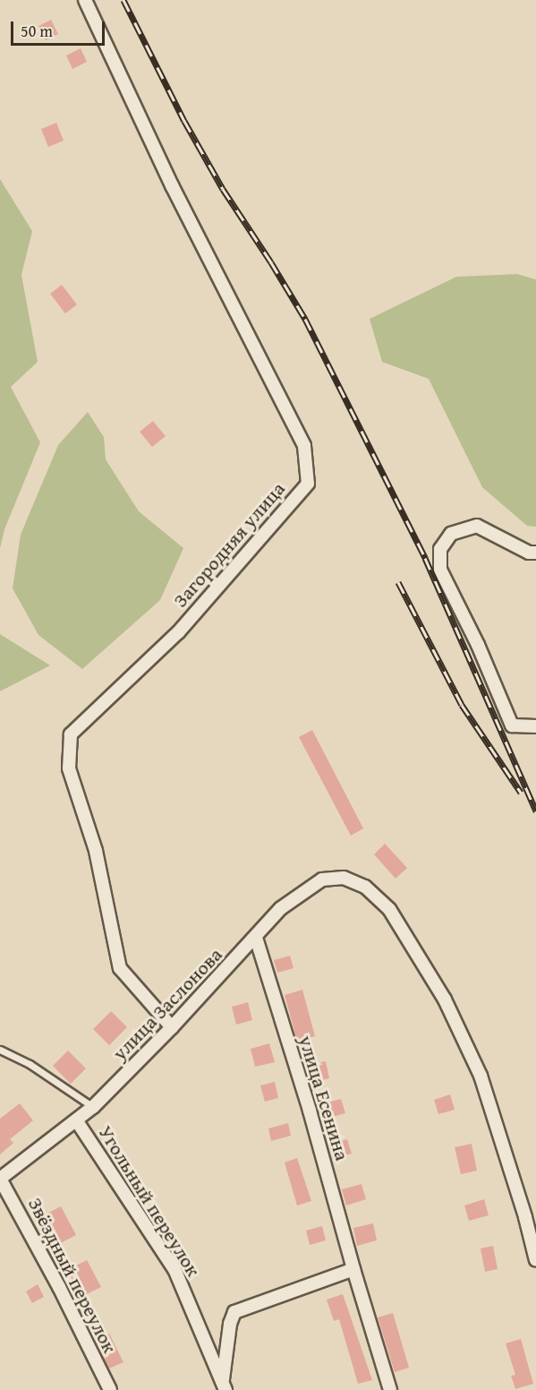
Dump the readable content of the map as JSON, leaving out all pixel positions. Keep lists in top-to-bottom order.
{
  "streets": {
    "street": [
      "Загородняя улица",
      "улица Заслонова",
      "улица Есенина",
      "Угольный переулок",
      "Звёздный переулок"
    ]
  },
  "crossings": [
    ["Загородняя улица", "улица Заслонова"],
    ["улица Заслонова", "улица Есенина"],
    ["улица Заслонова", "Угольный переулок"],
    ["улица Заслонова", "Звёздный переулок"]
  ],
  "scale_bar": "50 m"
}
